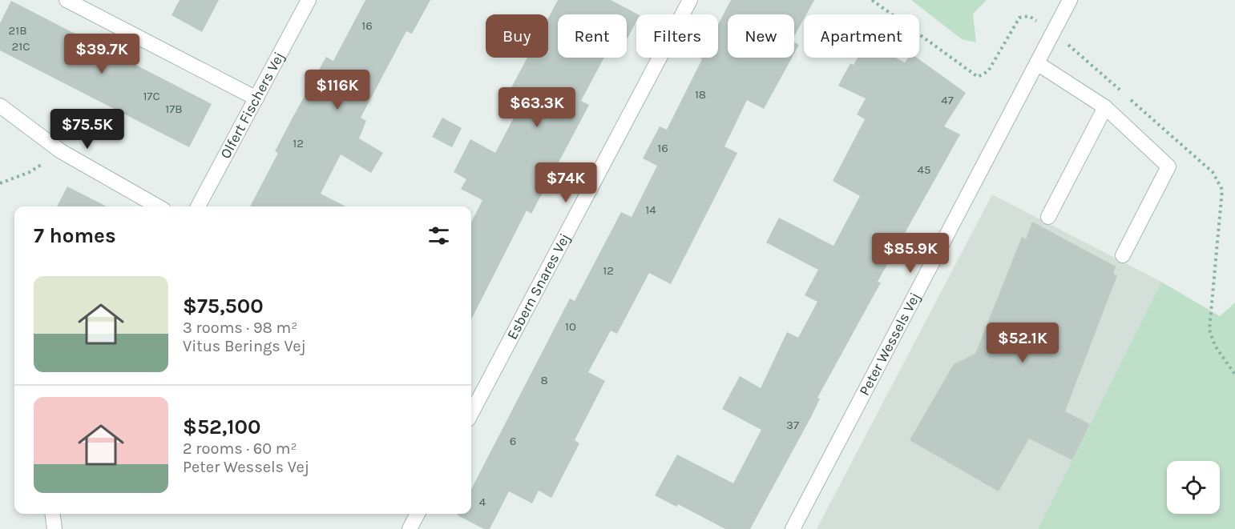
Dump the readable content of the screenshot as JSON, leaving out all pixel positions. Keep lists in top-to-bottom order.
{
  "streets": {
    "street": ["Olfert Fischers Vej", "Esbern Snares Vej", "Peter Wessels Vej"]
  },
  "house_numbers": [
    "16",
    "21B",
    "21C",
    "18",
    "17C",
    "47",
    "17B",
    "12",
    "16",
    "45",
    "14",
    "12",
    "10",
    "8",
    "37",
    "6",
    "4"
  ],
  "page": {
    "chip": [
      "Buy",
      "Rent",
      "Filters",
      "New",
      "Apartment"
    ],
    "price": [
      "$39.7K",
      "$116K",
      "$63.3K",
      "$75.5K",
      "$74K",
      "$85.9K",
      "$52.1K"
    ],
    "heading": "7 homes",
    "list": [
      {
        "name": "$75,500",
        "note": "3 rooms · 98 m² · Vitus Berings Vej"
      },
      {
        "name": "$52,100",
        "note": "2 rooms · 60 m² · Peter Wessels Vej"
      }
    ]
  }
}
